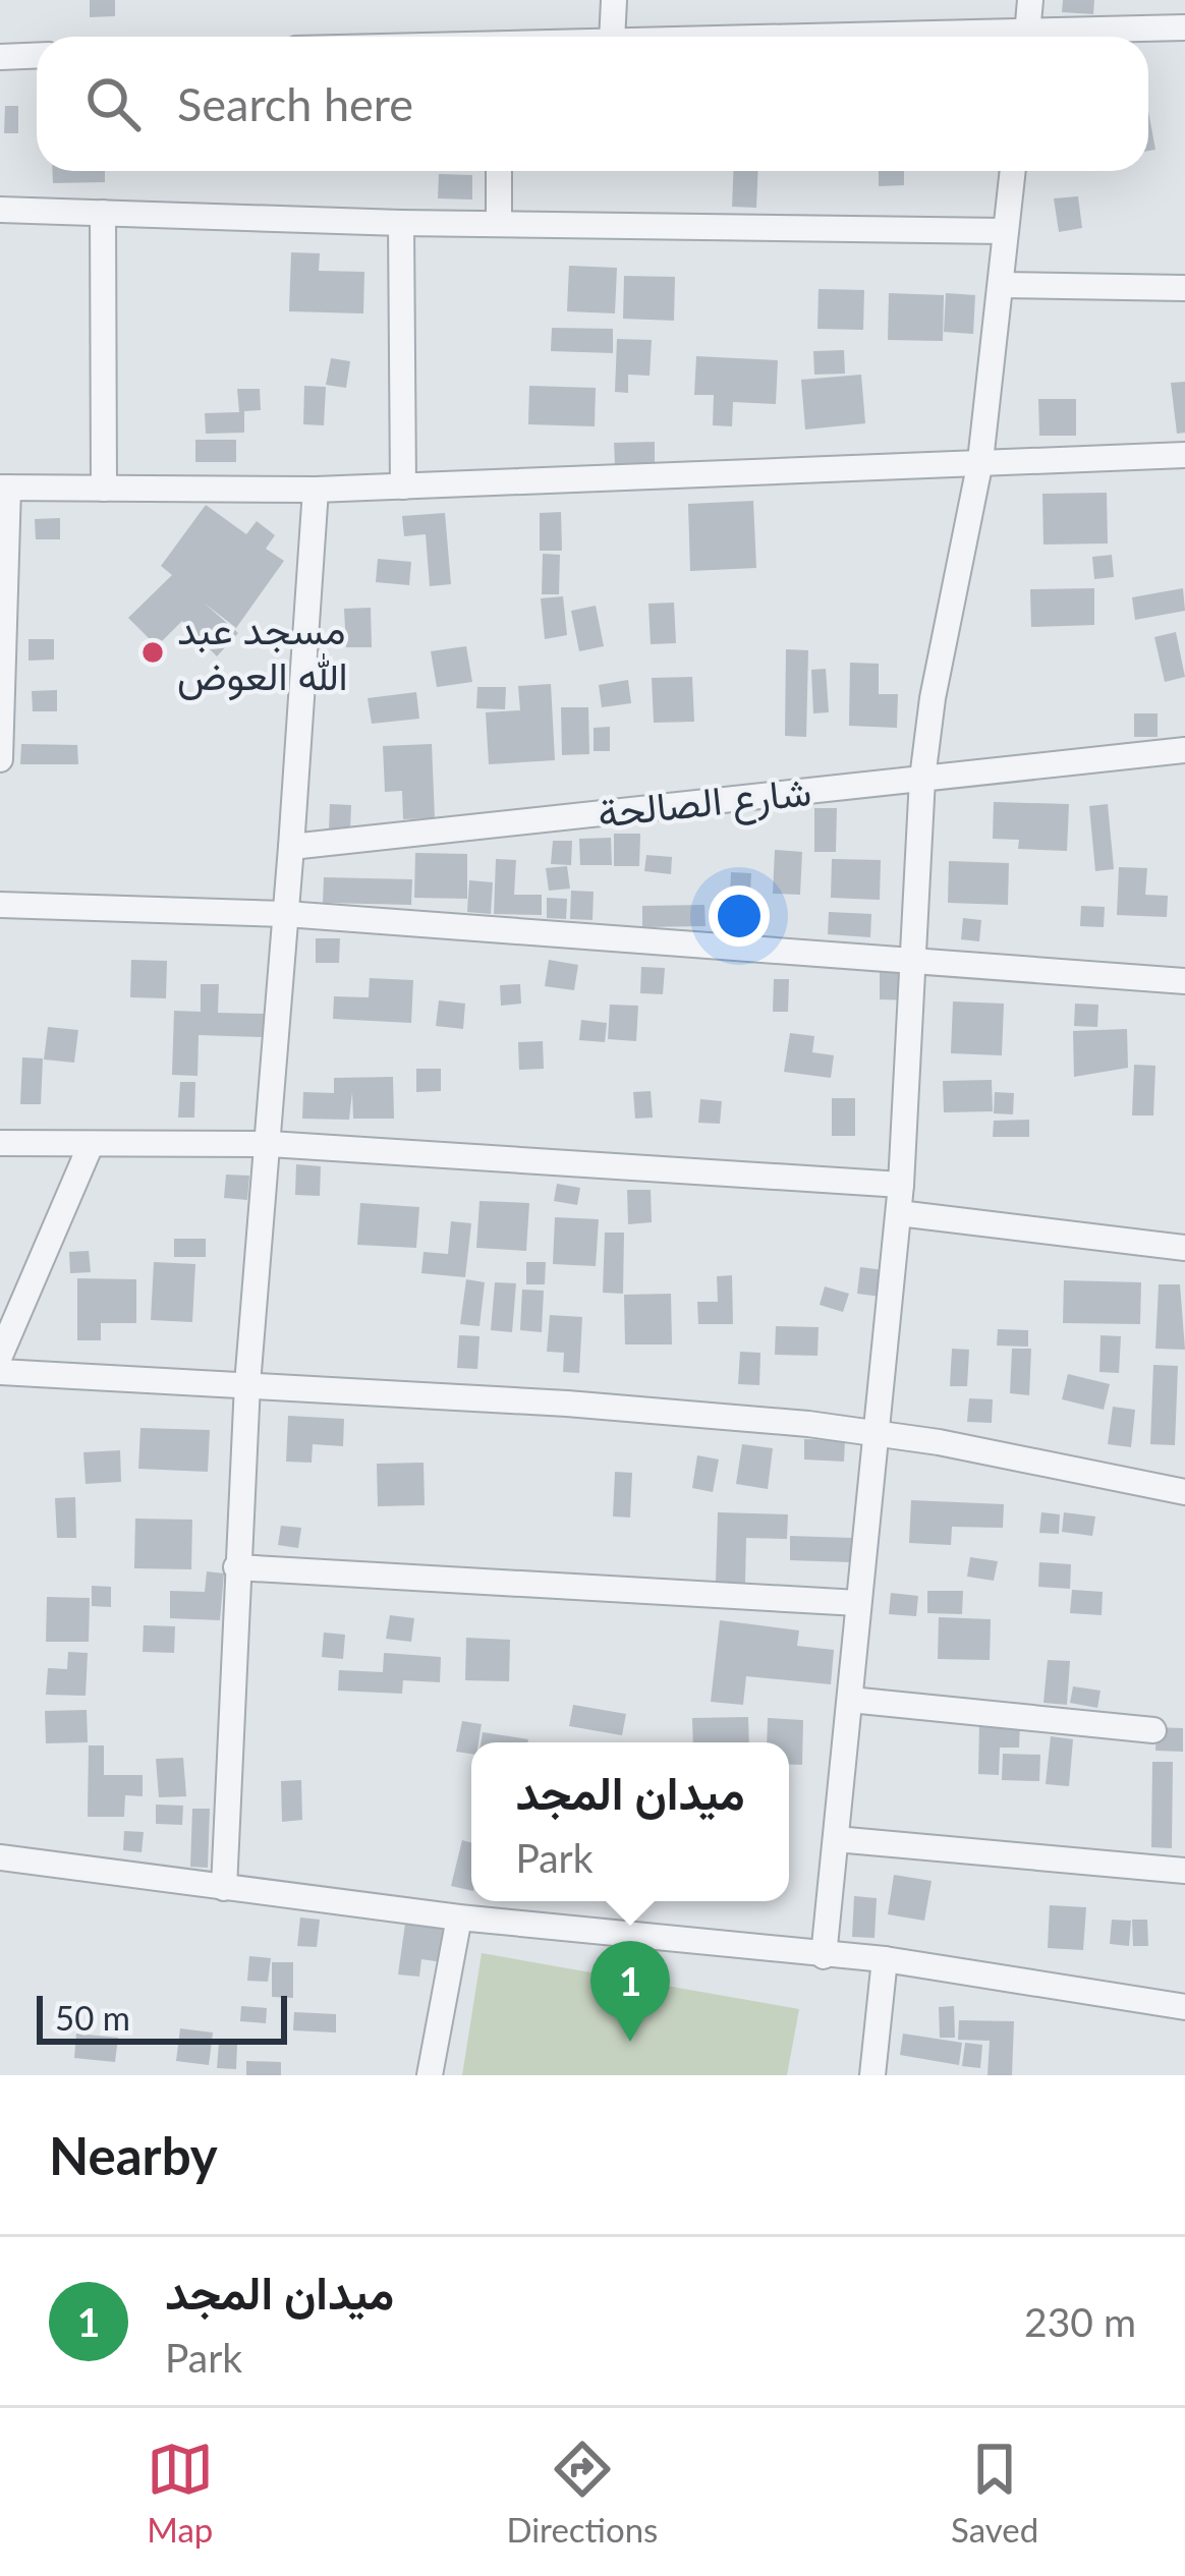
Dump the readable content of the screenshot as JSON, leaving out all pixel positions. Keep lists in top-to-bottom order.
{
  "streets": {
    "street": ["شارع الصالحة"]
  },
  "places": ["مسجد عبد الله العوض"],
  "scale_bar": "50 m",
  "page": {
    "search": "Search here",
    "popup": ["ميدان المجد", "Park"],
    "pins": "1",
    "scale": "50 m",
    "heading": "Nearby",
    "list": [
      {
        "mark": "1",
        "name": "ميدان المجد",
        "note": "Park",
        "value": "230 m"
      }
    ],
    "nav": ["Map", "Directions", "Saved"]
  }
}
